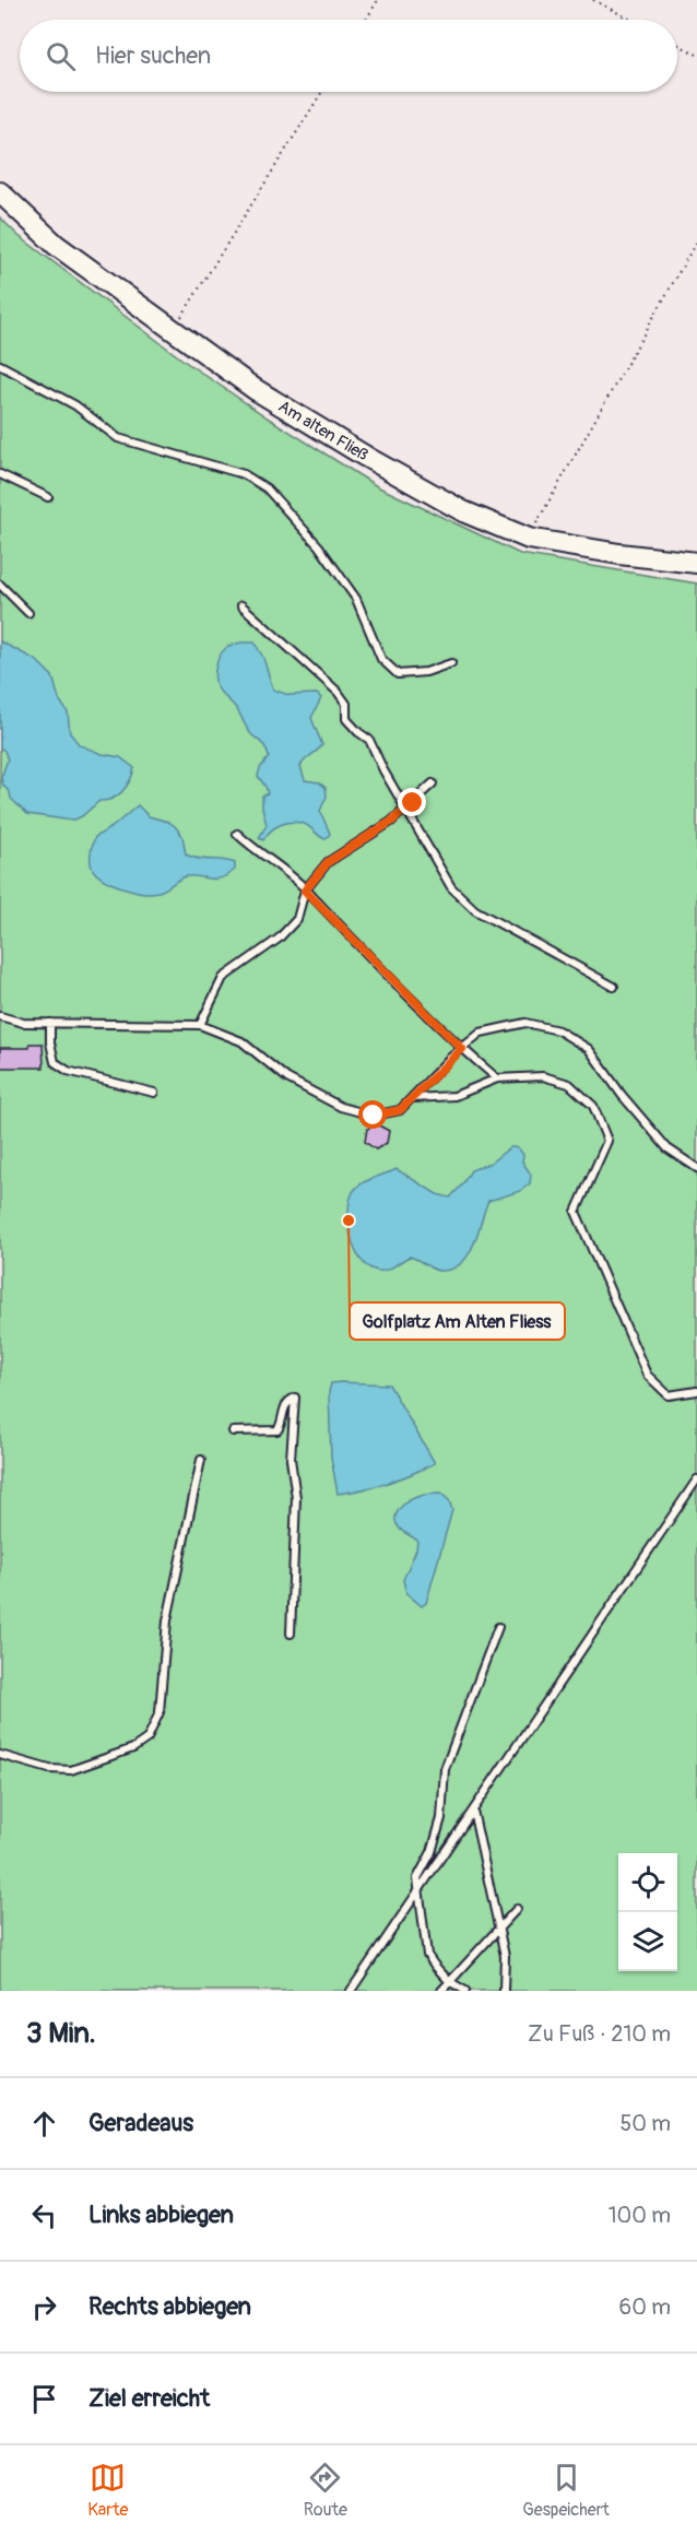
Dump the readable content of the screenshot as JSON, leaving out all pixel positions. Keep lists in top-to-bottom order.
{
  "streets": {
    "main road": ["Am alten Fließ"]
  },
  "places": ["Golfplatz Am Alten Fliess"],
  "page": {
    "search": "Hier suchen",
    "heading": ["3 Min.", "Zu Fuß · 210 m"],
    "list": [
      ["Geradeaus", "50 m"],
      ["Links abbiegen", "100 m"],
      ["Rechts abbiegen", "60 m"],
      "Ziel erreicht"
    ],
    "nav": ["Karte", "Route", "Gespeichert"]
  }
}
